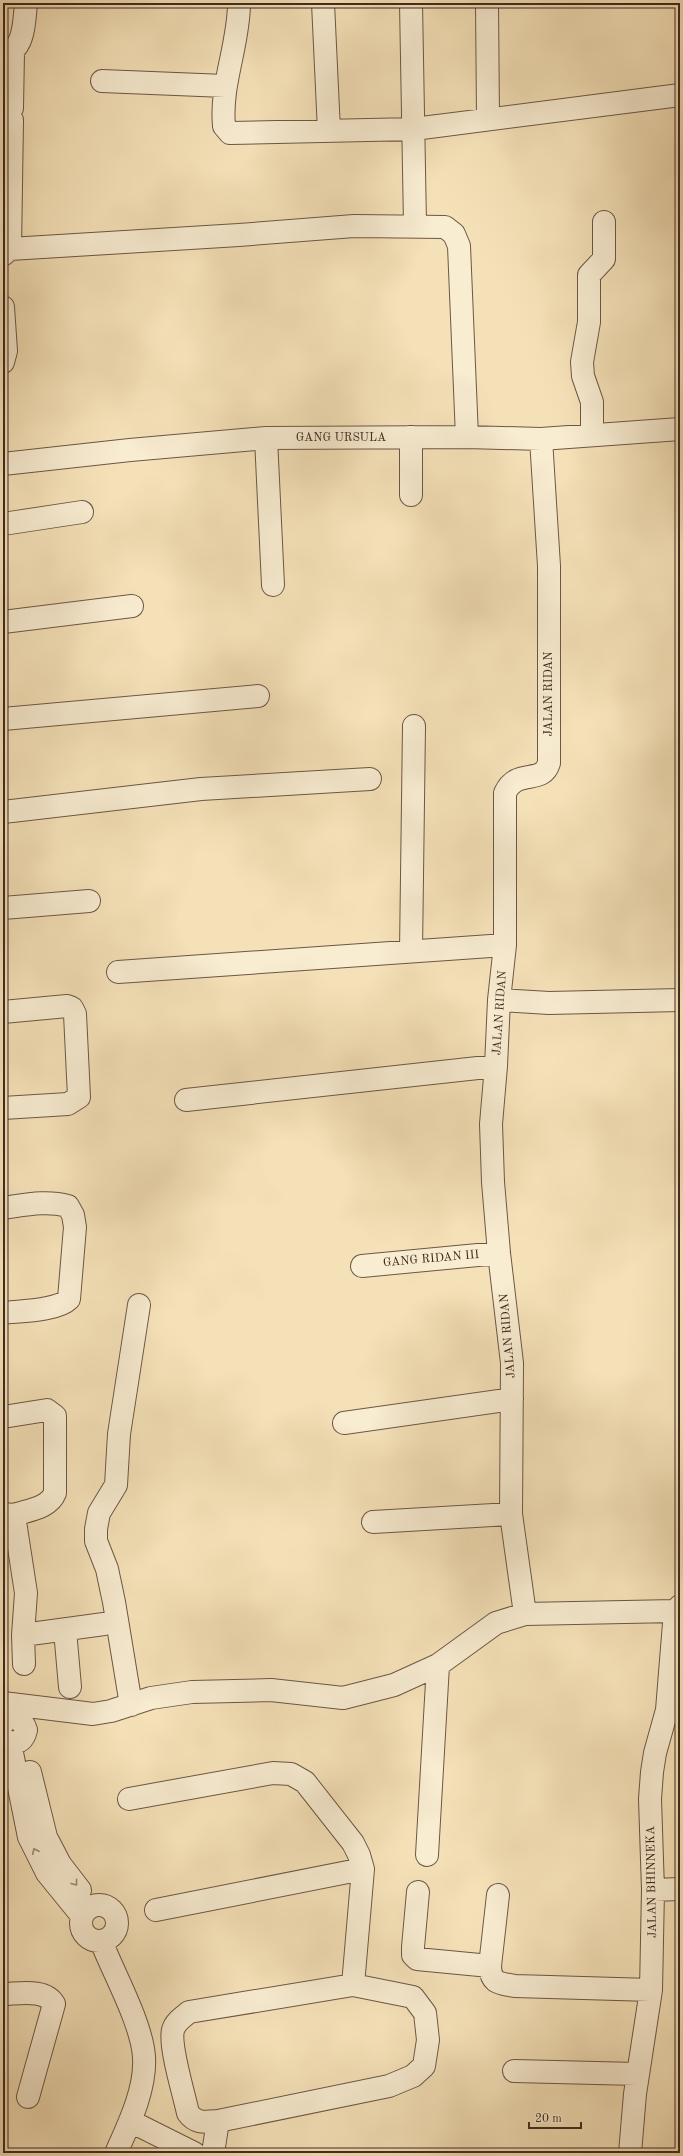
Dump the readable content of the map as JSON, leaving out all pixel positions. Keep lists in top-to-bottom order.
{
  "streets": {
    "street": [
      "GANG URSULA",
      "JALAN RIDAN",
      "GANG RIDAN III",
      "JALAN BHINNEKA"
    ]
  },
  "crossings": [
    ["GANG URSULA", "JALAN RIDAN"],
    ["JALAN RIDAN", "GANG RIDAN III"]
  ],
  "scale_bar": "20 m"
}
